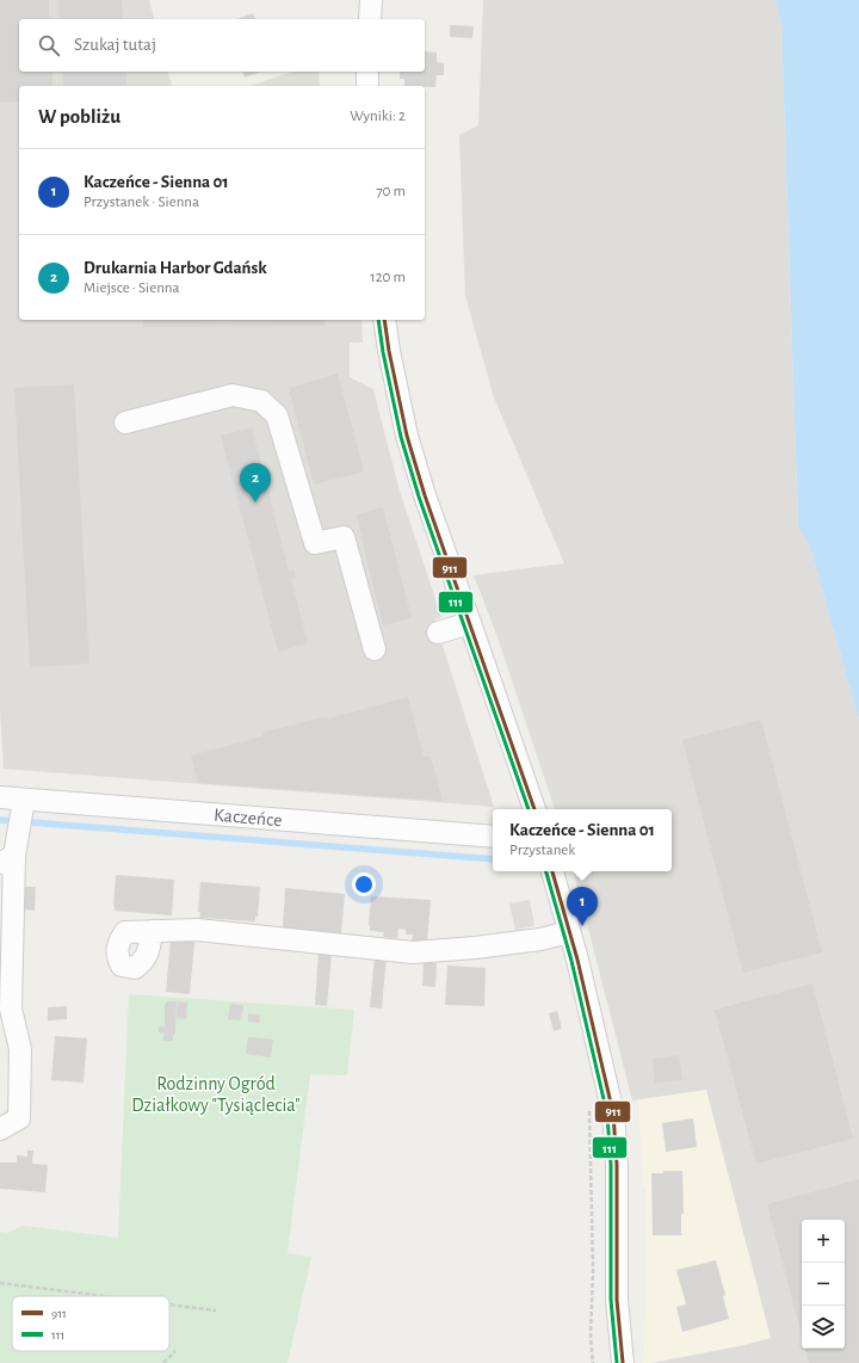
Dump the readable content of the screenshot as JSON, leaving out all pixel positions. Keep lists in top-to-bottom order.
{
  "streets": {
    "street": ["Kaczeńce"]
  },
  "parks": ["Rodzinny Ogród Działkowy \"Tysiąclecia\""],
  "lines": ["transit line 911", "transit line 111"],
  "legend": ["911", "111"],
  "page": {
    "search": "Szukaj tutaj",
    "heading": ["W pobliżu", "Wyniki: 2"],
    "list": [
      {
        "mark": "1",
        "name": "Kaczeńce - Sienna 01",
        "note": "Przystanek · Sienna",
        "value": "70 m"
      },
      {
        "mark": "2",
        "name": "Drukarnia Harbor Gdańsk",
        "note": "Miejsce · Sienna",
        "value": "120 m"
      }
    ],
    "pins": ["2", "1"],
    "popup": ["Kaczeńce - Sienna 01", "Przystanek"],
    "map_buttons": ["+", "−"]
  }
}
